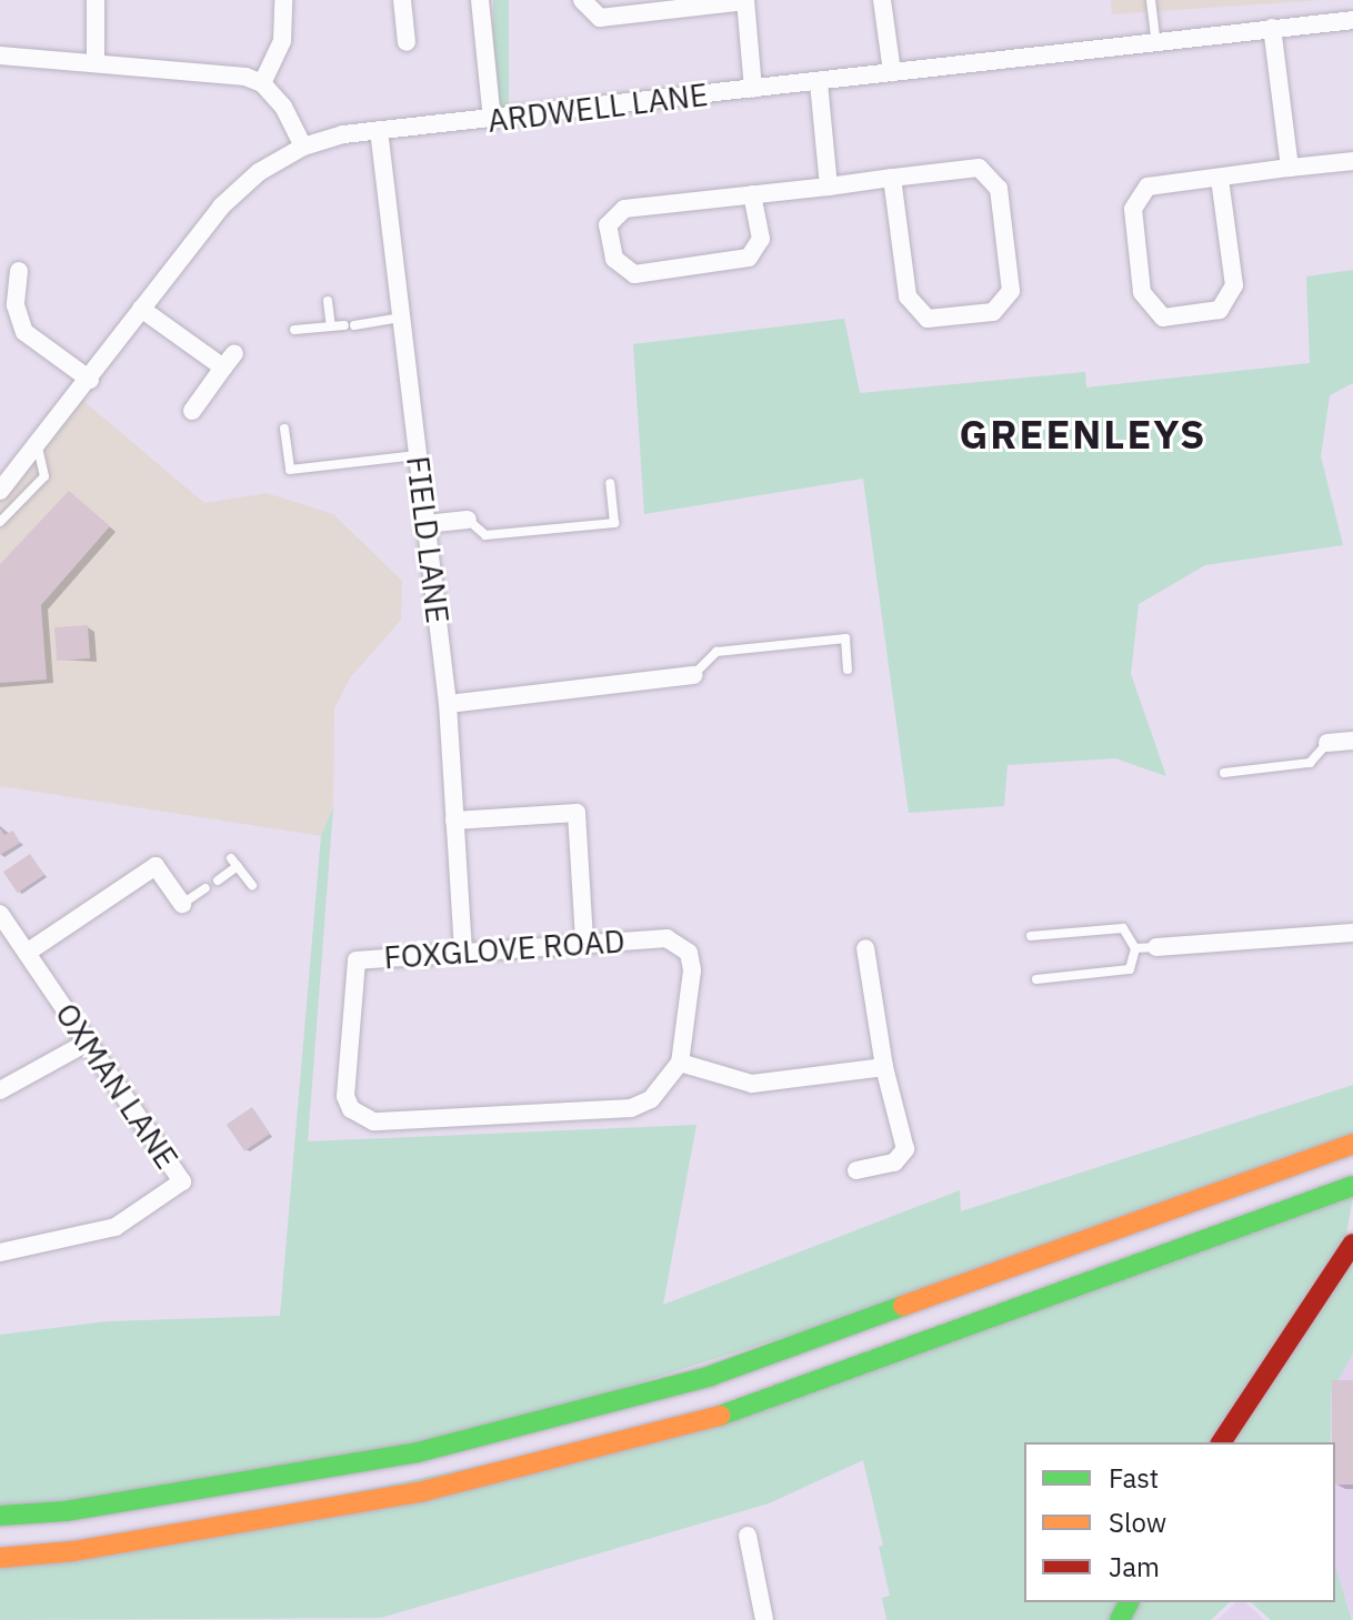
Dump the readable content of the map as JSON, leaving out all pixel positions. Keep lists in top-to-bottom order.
{
  "streets": {
    "street": [
      "ARDWELL LANE",
      "FIELD LANE",
      "FOXGLOVE ROAD",
      "OXMAN LANE"
    ]
  },
  "crossings": [
    ["ARDWELL LANE", "FIELD LANE"],
    ["FIELD LANE", "FOXGLOVE ROAD"]
  ],
  "districts": ["GREENLEYS"],
  "legend": ["Fast", "Slow", "Jam"]
}
